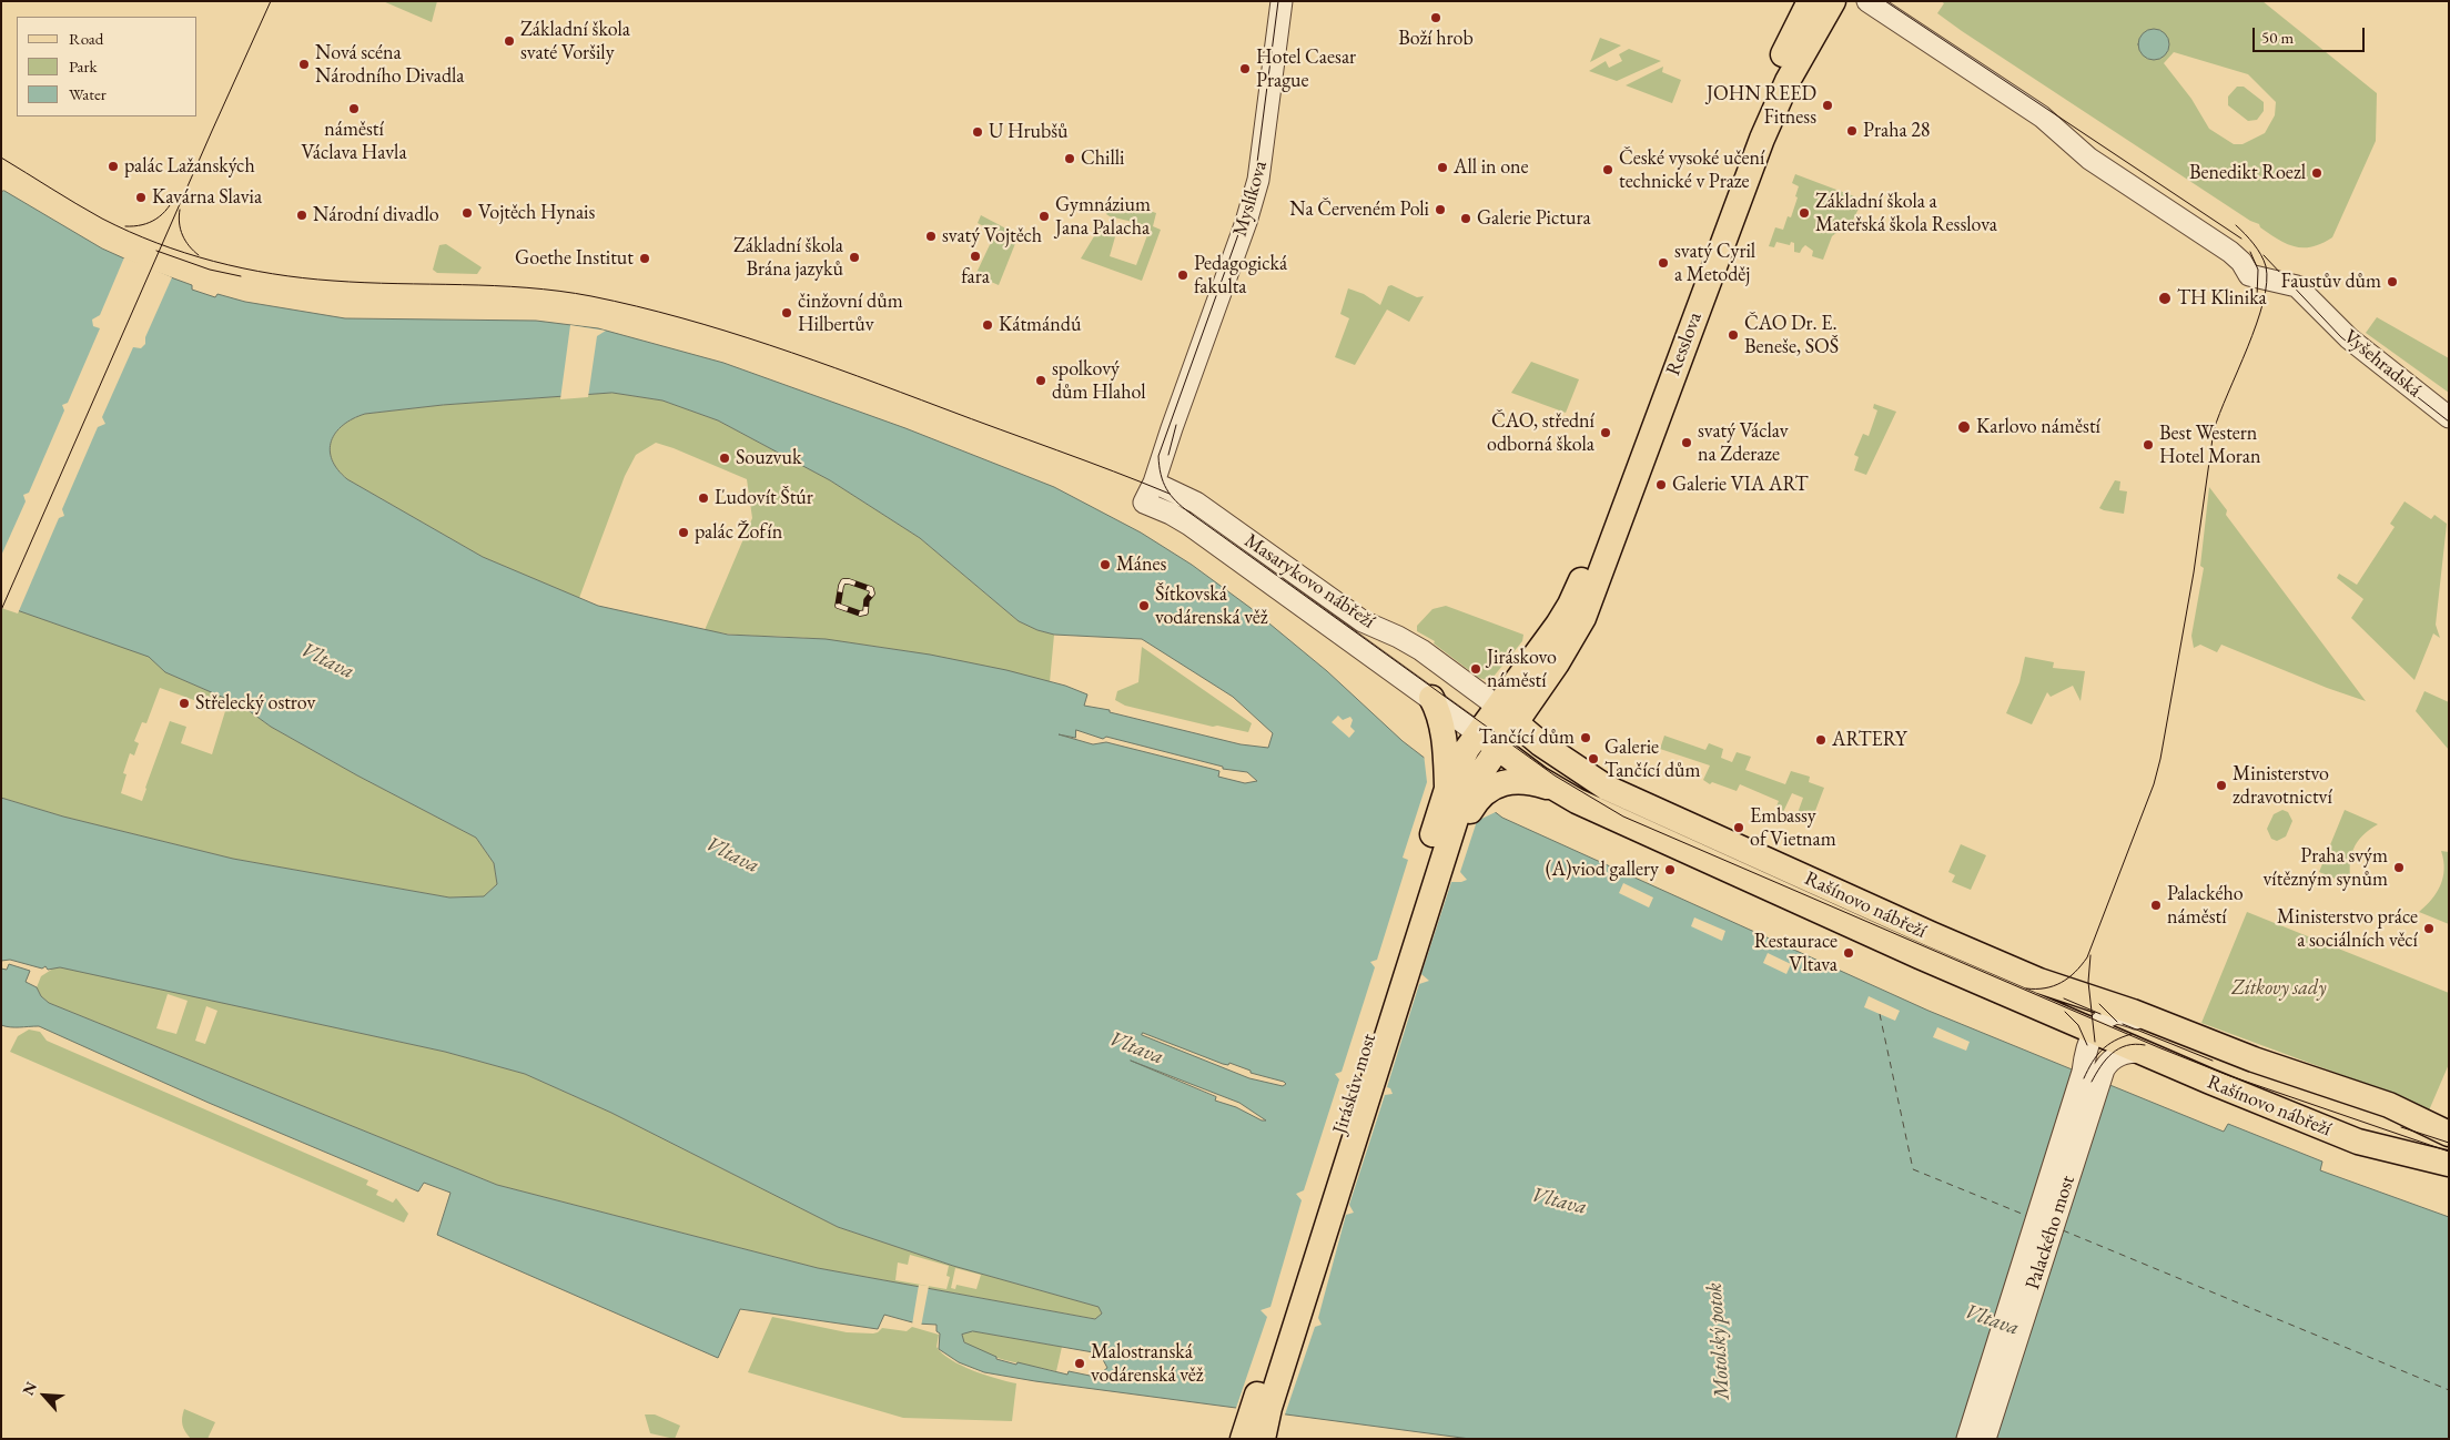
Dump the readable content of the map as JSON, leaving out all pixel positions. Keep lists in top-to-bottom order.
{
  "streets": {
    "main road": [
      "Resslova",
      "Masarykovo nábřeží",
      "Rašínovo nábřeží",
      "Jiráskův most"
    ],
    "street": ["Myslíkova", "Vyšehradská", "Palackého most"]
  },
  "crossings": [
    ["Myslíkova", "Masarykovo nábřeží"],
    ["Masarykovo nábřeží", "Rašínovo nábřeží"],
    ["Masarykovo nábřeží", "Jiráskův most"],
    ["Rašínovo nábřeží", "Jiráskův most"],
    ["Rašínovo nábřeží", "Palackého most"]
  ],
  "water": ["Vltava", "Motolský potok"],
  "parks": ["Zítkovy sady"],
  "places": [
    "Boží hrob",
    "Základní škola svaté Voršily",
    "Nová scéna Národního Divadla",
    "Hotel Caesar Prague",
    "JOHN REED Fitness",
    "náměstí Václava Havla",
    "Praha 28",
    "U Hrubšů",
    "Chilli",
    "palác Lažanských",
    "All in one",
    "České vysoké učení technické v Praze",
    "Benedikt Roezl",
    "Kavárna Slavia",
    "Na Červeném Poli",
    "Vojtěch Hynais",
    "Základní škola a Mateřská škola Resslova",
    "Národní divadlo",
    "Gymnázium Jana Palacha",
    "Galerie Pictura",
    "svatý Vojtěch",
    "fara",
    "Základní škola Brána jazyků",
    "Goethe Institut",
    "svatý Cyril a Metoděj",
    "Pedagogická fakulta",
    "Faustův dům",
    "TH Klinika",
    "činžovní dům Hilbertův",
    "Kátmándú",
    "ČAO Dr. E. Beneše, SOŠ",
    "spolkový dům Hlahol",
    "Karlovo náměstí",
    "ČAO, střední odborná škola",
    "svatý Václav na Zderaze",
    "Best Western Hotel Moran",
    "Souzvuk",
    "Galerie VIA ART",
    "Ľudovít Štúr",
    "palác Žofín",
    "Mánes",
    "Šítkovská vodárenská věž",
    "Jiráskovo náměstí",
    "Střelecký ostrov",
    "Tančící dům",
    "ARTERY",
    "Galerie Tančící dům",
    "Ministerstvo zdravotnictví",
    "Embassy of Vietnam",
    "Praha svým vítězným synům",
    "(A)viod gallery",
    "Palackého náměstí",
    "Ministerstvo práce a sociálních věcí",
    "Restaurace Vltava",
    "Malostranská vodárenská věž"
  ],
  "legend": ["Road", "Park", "Water"],
  "scale_bar": "50 m",
  "north": "top left"
}
